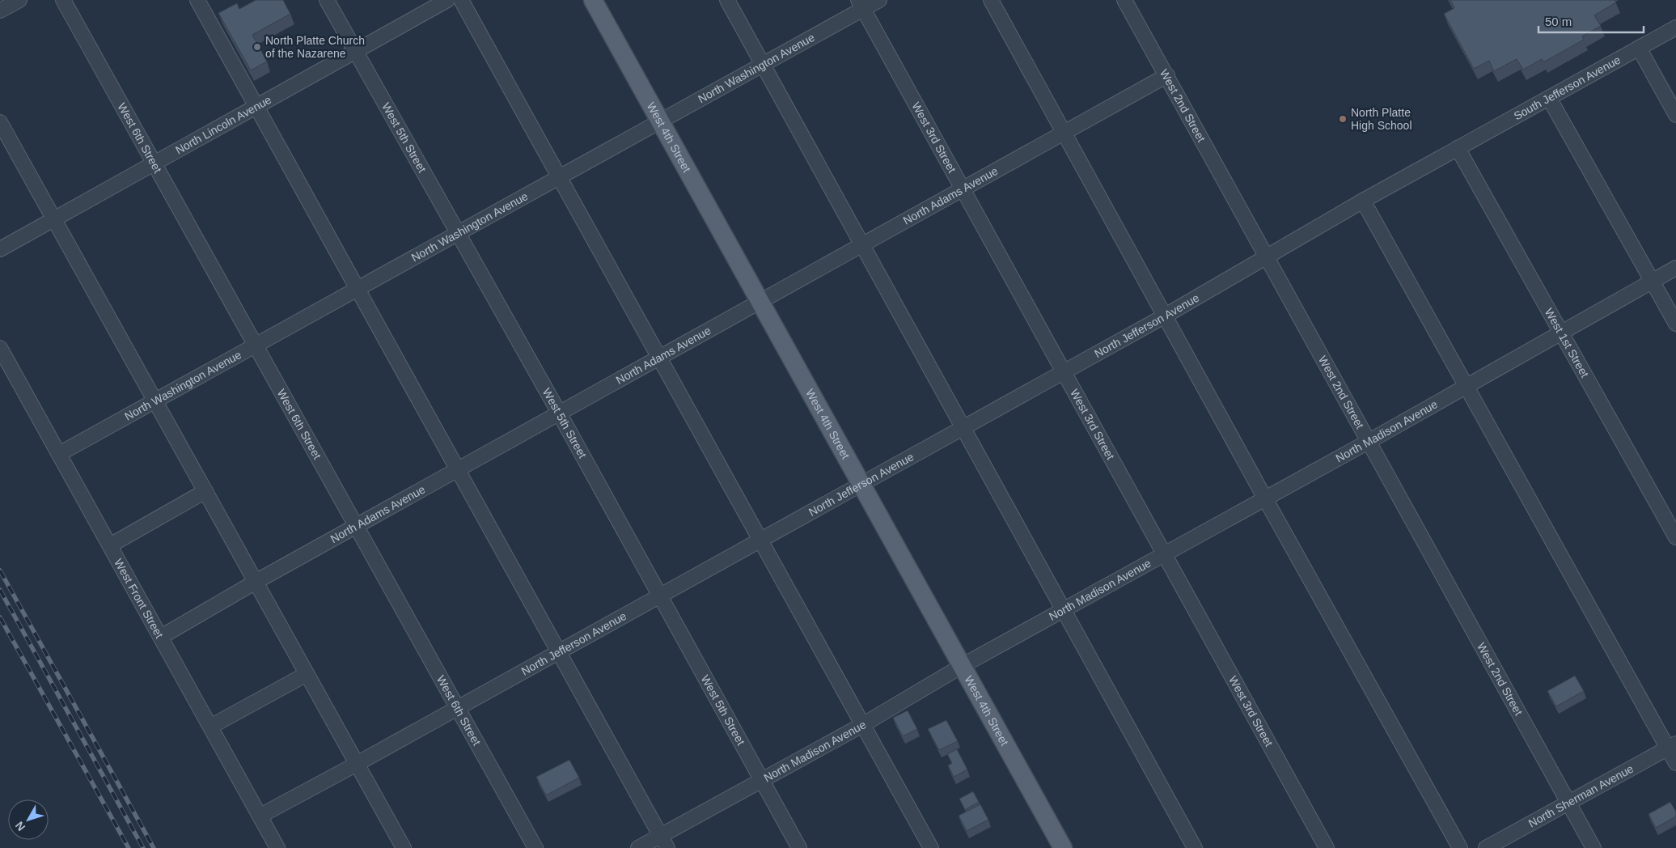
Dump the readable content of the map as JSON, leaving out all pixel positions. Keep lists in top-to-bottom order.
{
  "streets": {
    "main road": ["West 4th Street"],
    "street": [
      "North Washington Avenue",
      "South Jefferson Avenue",
      "West 2nd Street",
      "North Lincoln Avenue",
      "West 6th Street",
      "West 5th Street",
      "West 3rd Street",
      "North Adams Avenue",
      "North Jefferson Avenue",
      "West 1st Street",
      "North Madison Avenue",
      "West Front Street",
      "North Sherman Avenue"
    ]
  },
  "crossings": [
    ["North Washington Avenue", "West 6th Street"],
    ["North Washington Avenue", "West 5th Street"],
    ["North Washington Avenue", "West 4th Street"],
    ["North Washington Avenue", "West 3rd Street"],
    ["North Washington Avenue", "West Front Street"],
    ["South Jefferson Avenue", "North Jefferson Avenue"],
    ["South Jefferson Avenue", "West 1st Street"],
    ["West 2nd Street", "North Adams Avenue"],
    ["West 2nd Street", "North Jefferson Avenue"],
    ["West 2nd Street", "North Madison Avenue"],
    ["West 2nd Street", "North Sherman Avenue"],
    ["North Lincoln Avenue", "West 6th Street"],
    ["North Lincoln Avenue", "West 5th Street"],
    ["West 6th Street", "North Adams Avenue"],
    ["West 6th Street", "North Jefferson Avenue"],
    ["West 5th Street", "North Adams Avenue"],
    ["West 5th Street", "North Jefferson Avenue"],
    ["West 5th Street", "North Madison Avenue"],
    ["West 4th Street", "North Adams Avenue"],
    ["West 4th Street", "North Jefferson Avenue"],
    ["West 4th Street", "North Madison Avenue"],
    ["West 3rd Street", "North Adams Avenue"],
    ["West 3rd Street", "North Jefferson Avenue"],
    ["West 3rd Street", "North Madison Avenue"],
    ["North Adams Avenue", "West Front Street"],
    ["North Jefferson Avenue", "West 1st Street"],
    ["North Jefferson Avenue", "West Front Street"],
    ["West 1st Street", "North Madison Avenue"]
  ],
  "places": ["North Platte Church of the Nazarene", "North Platte High School"],
  "scale_bar": "50 m",
  "north": "bottom left"
}
